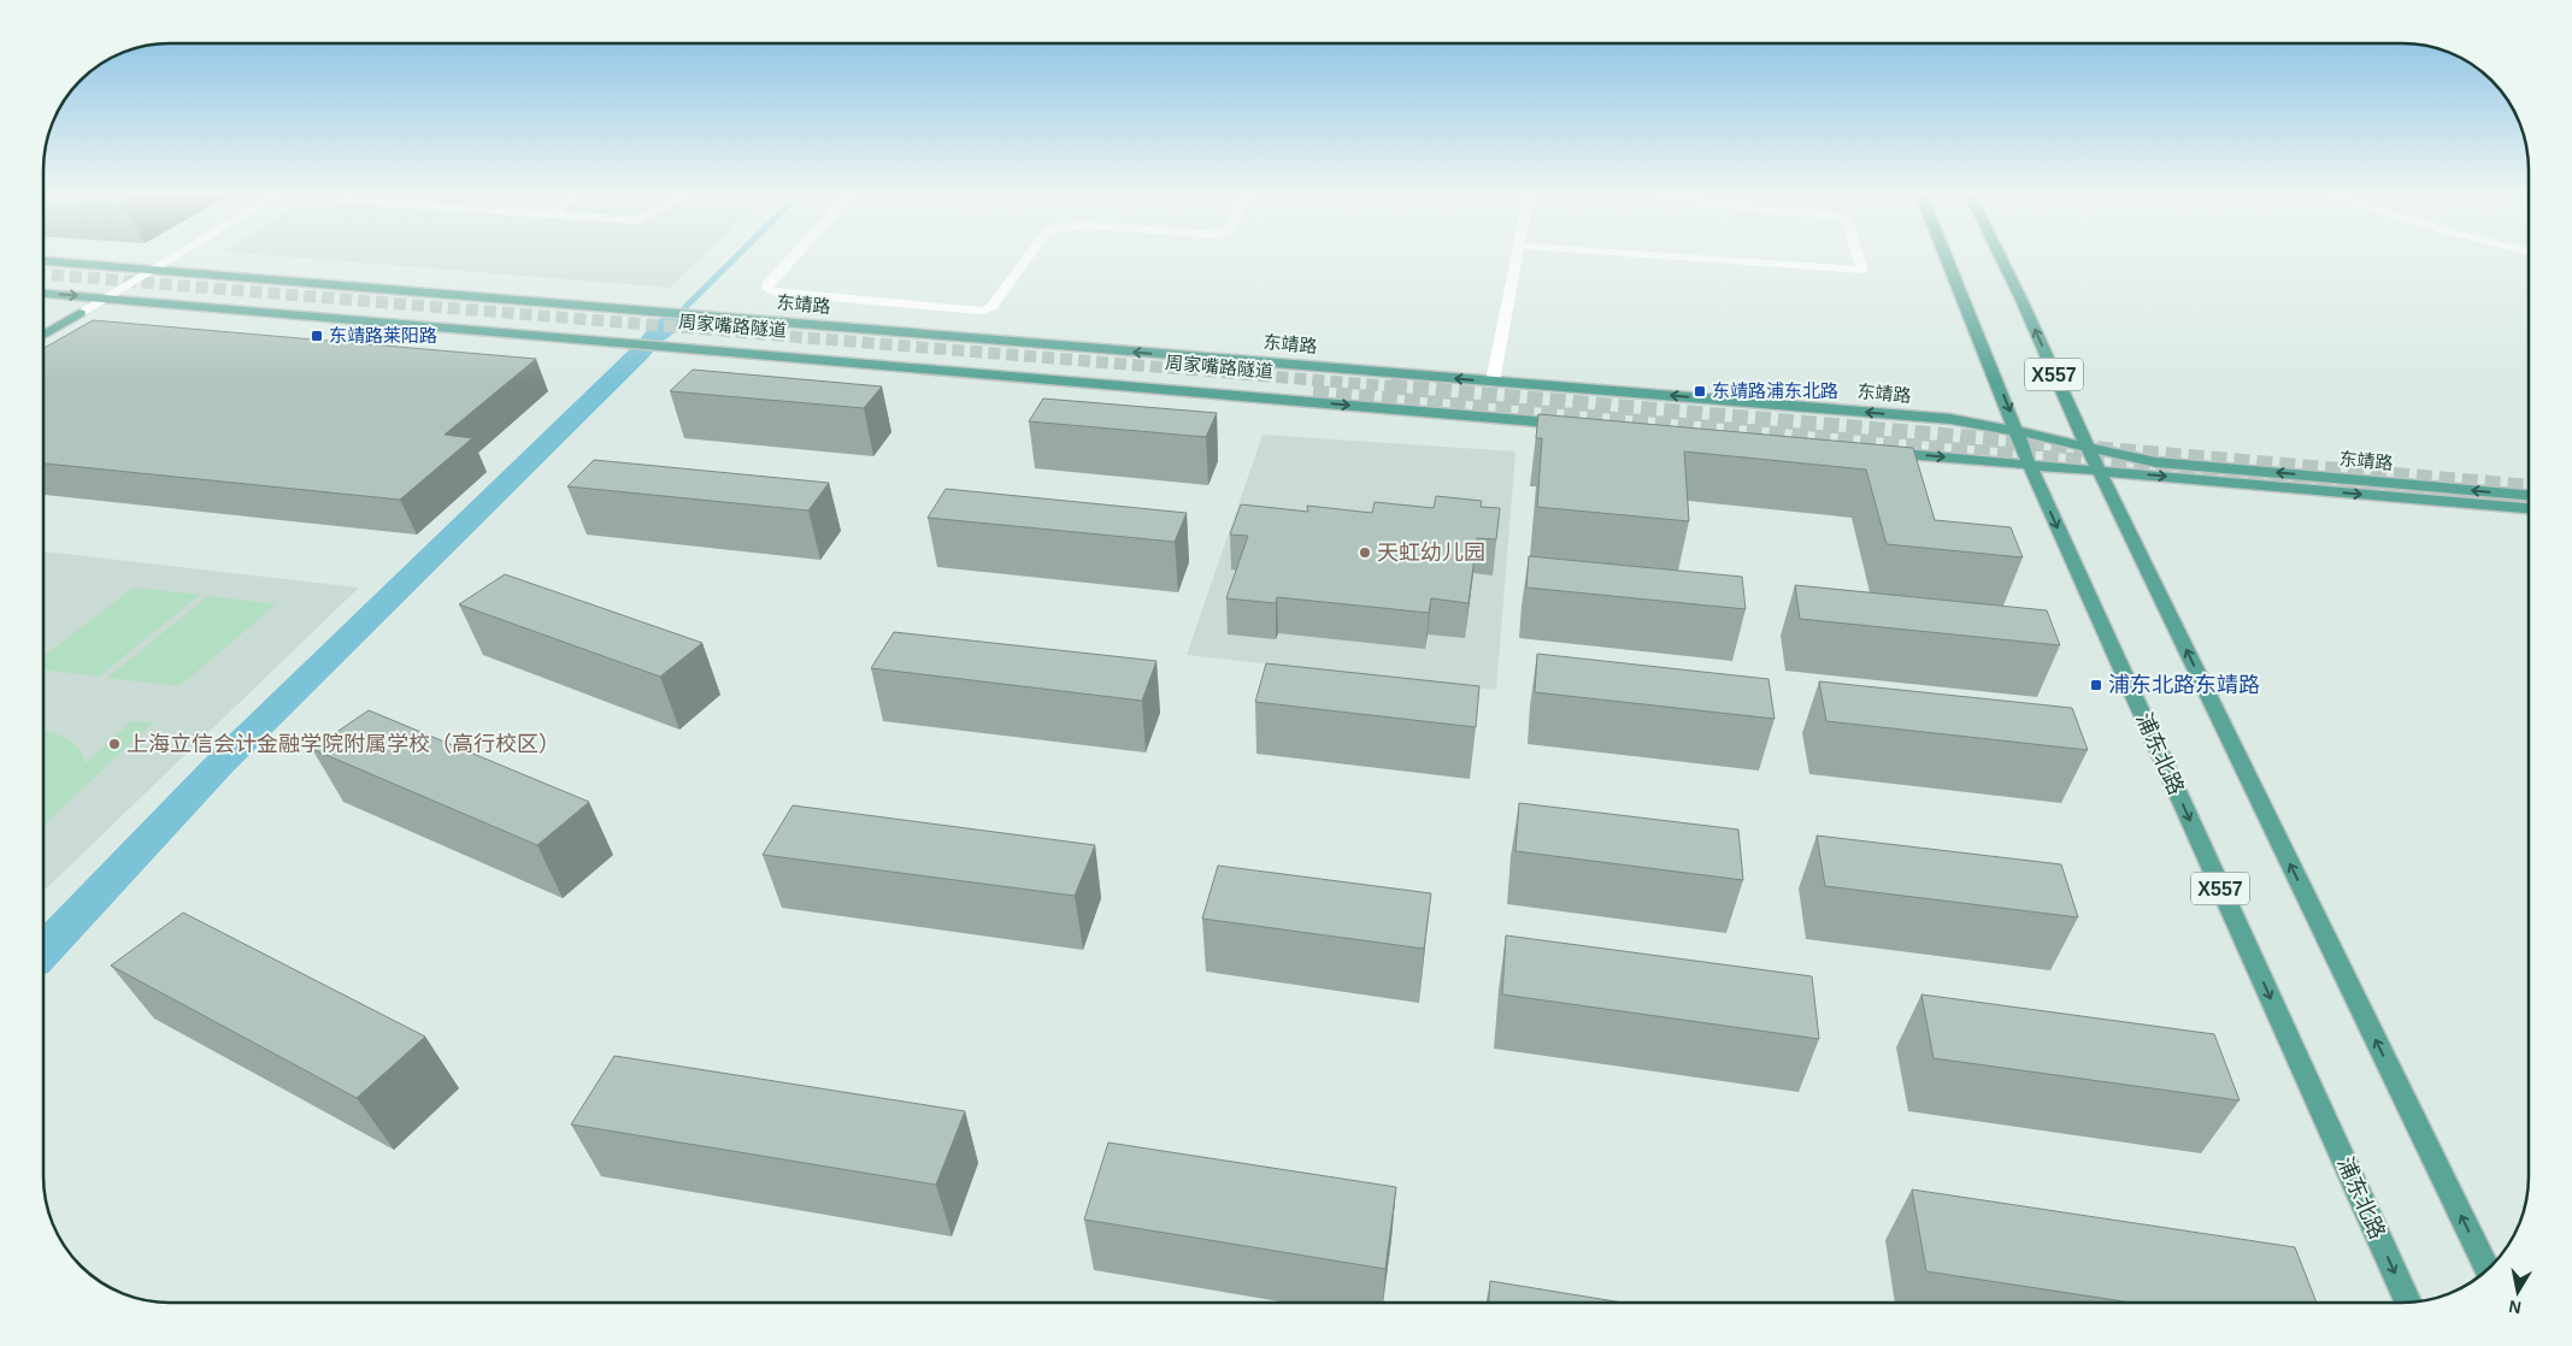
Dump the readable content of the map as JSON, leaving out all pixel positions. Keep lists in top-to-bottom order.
{
  "streets": {
    "main road": [
      "东靖路",
      "周家嘴路隧道",
      "X557",
      "浦东北路"
    ]
  },
  "crossings": [
    ["东靖路", "X557"],
    ["东靖路", "浦东北路"]
  ],
  "places": {
    "transit": ["东靖路莱阳路", "东靖路浦东北路", "浦东北路东靖路"],
    "other": ["天虹幼儿园", "上海立信会计金融学院附属学校（高行校区）"]
  },
  "north": "bottom"
}
